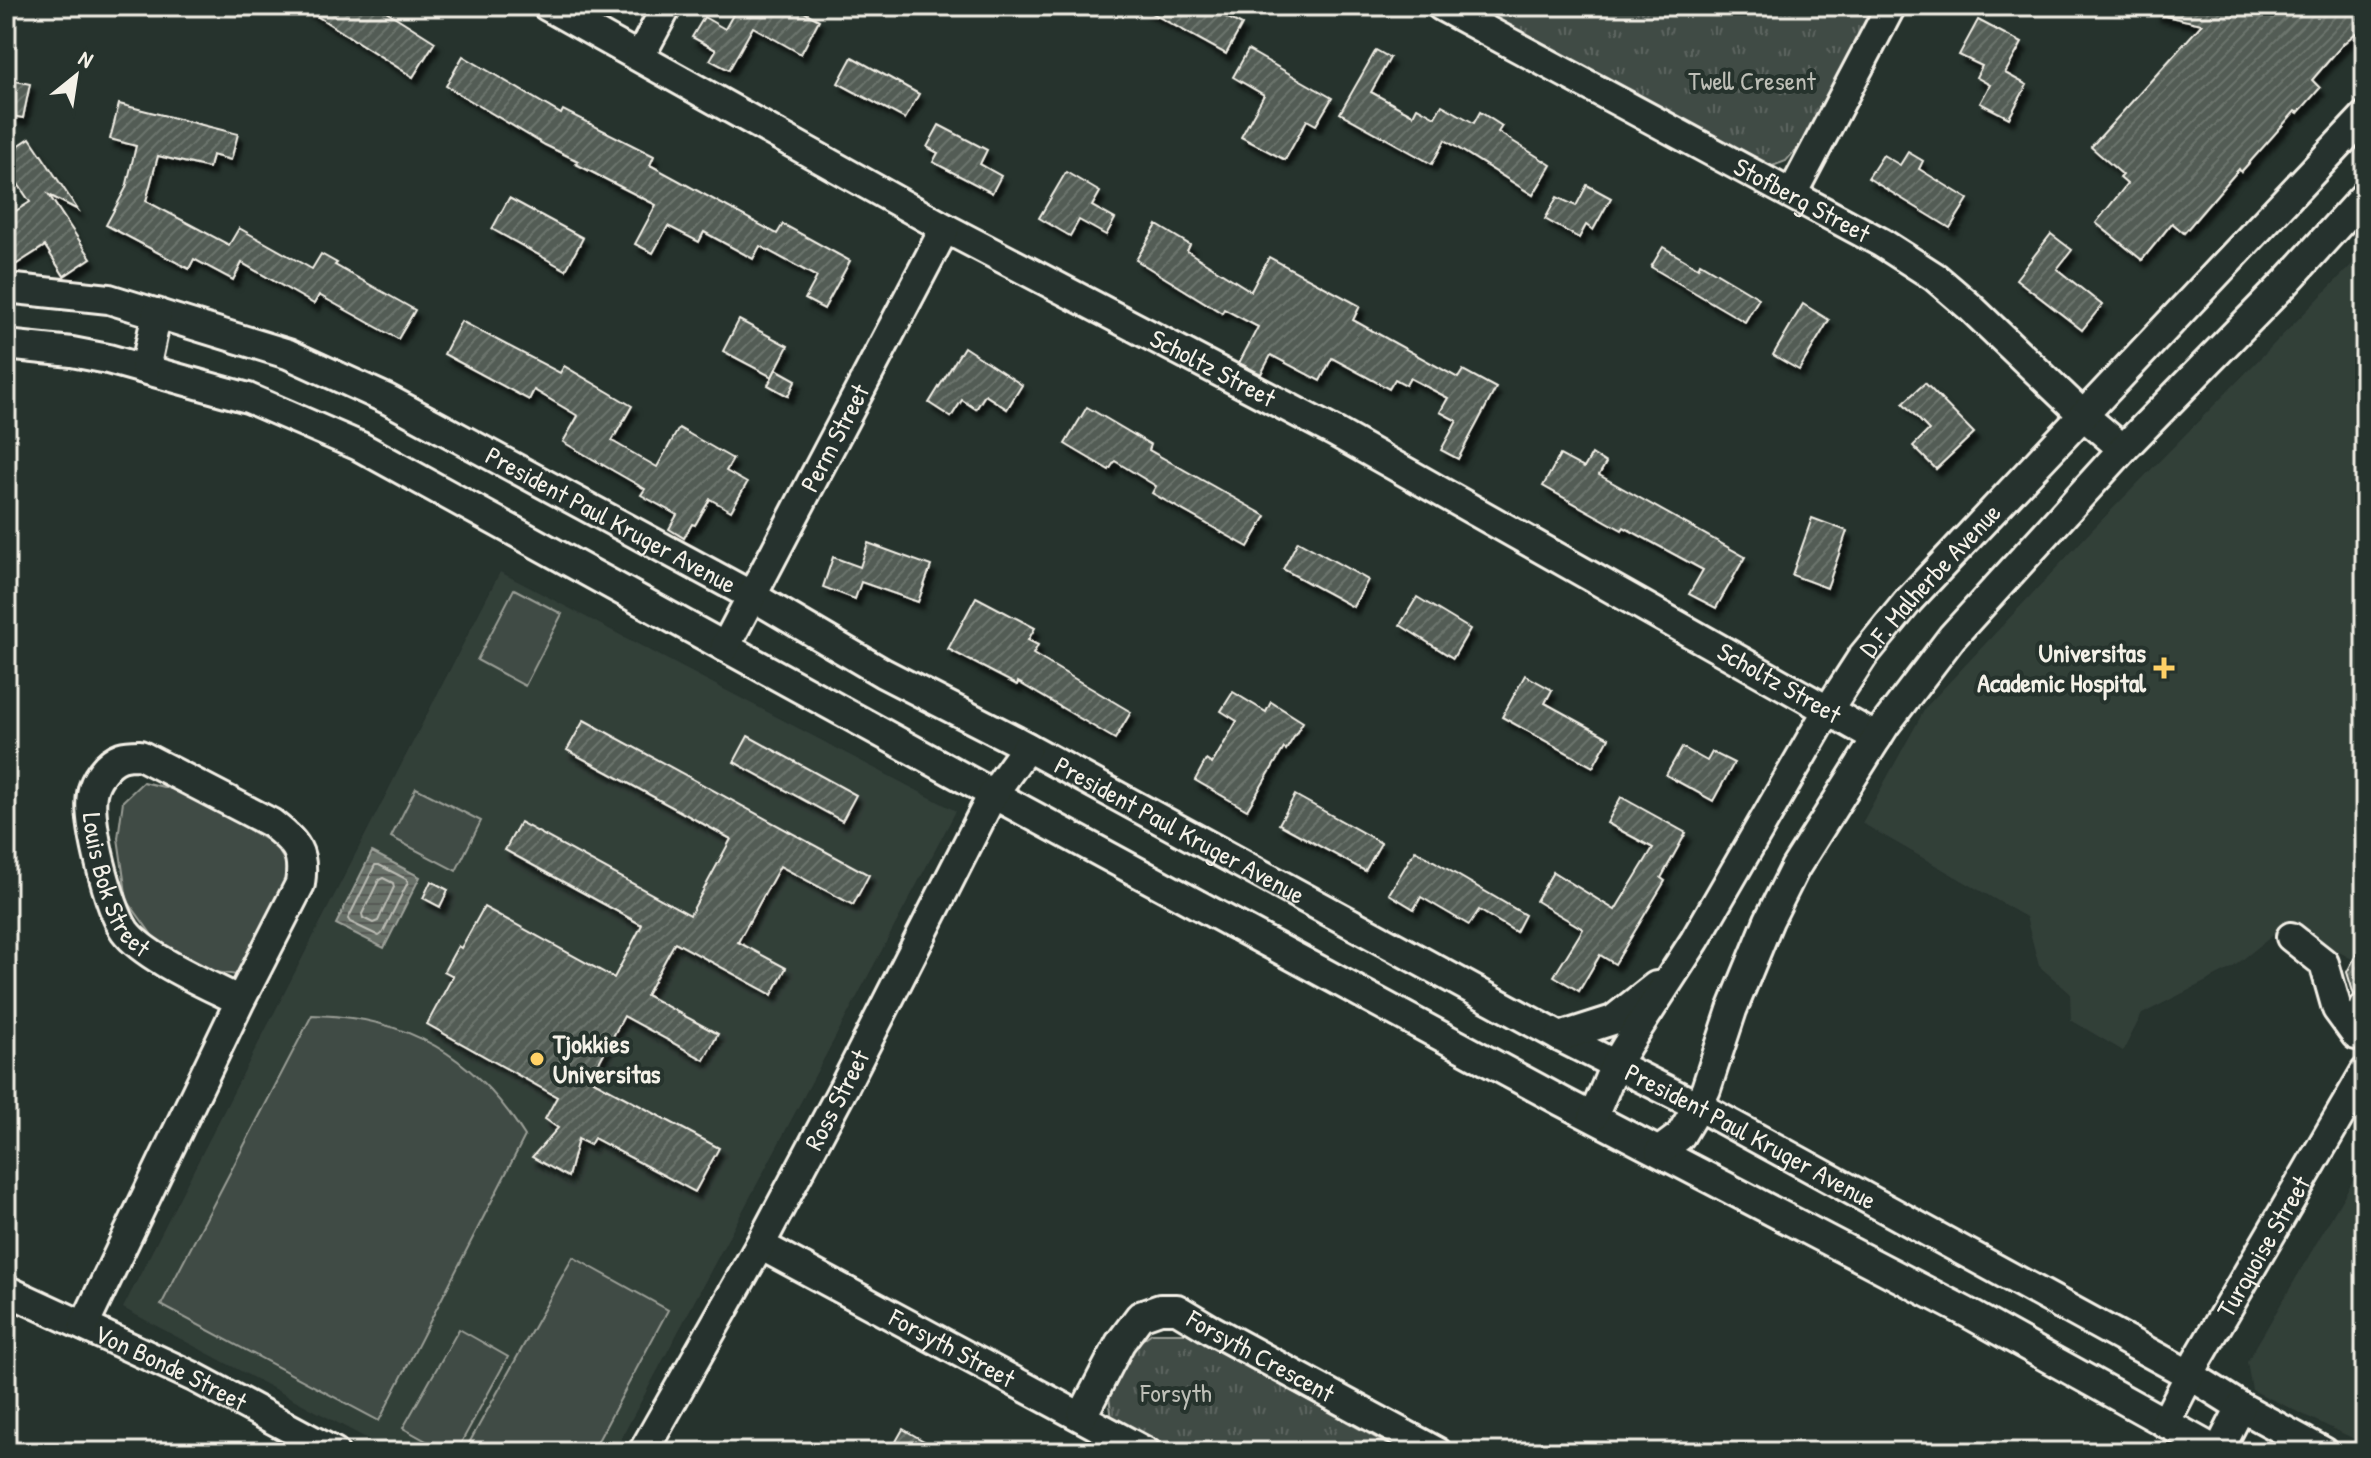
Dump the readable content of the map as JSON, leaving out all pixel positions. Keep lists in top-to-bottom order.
{
  "streets": {
    "street": [
      "Stofberg Street",
      "Scholtz Street",
      "Perm Street",
      "President Paul Kruger Avenue",
      "D.F. Malherbe Avenue",
      "Louis Bok Street",
      "Ross Street",
      "Turquoise Street",
      "Forsyth Street",
      "Forsyth Crescent",
      "Von Bonde Street"
    ]
  },
  "crossings": [
    ["Stofberg Street", "D.F. Malherbe Avenue"],
    ["Scholtz Street", "Perm Street"],
    ["Scholtz Street", "D.F. Malherbe Avenue"],
    ["Perm Street", "President Paul Kruger Avenue"],
    ["President Paul Kruger Avenue", "D.F. Malherbe Avenue"],
    ["President Paul Kruger Avenue", "Ross Street"],
    ["President Paul Kruger Avenue", "Turquoise Street"],
    ["Louis Bok Street", "Von Bonde Street"],
    ["Ross Street", "Forsyth Street"],
    ["Forsyth Street", "Forsyth Crescent"]
  ],
  "parks": ["Twell Cresent", "Forsyth"],
  "places": {
    "health": ["Universitas Academic Hospital"],
    "other": ["Tjokkies Universitas"]
  },
  "north": "top right"
}
